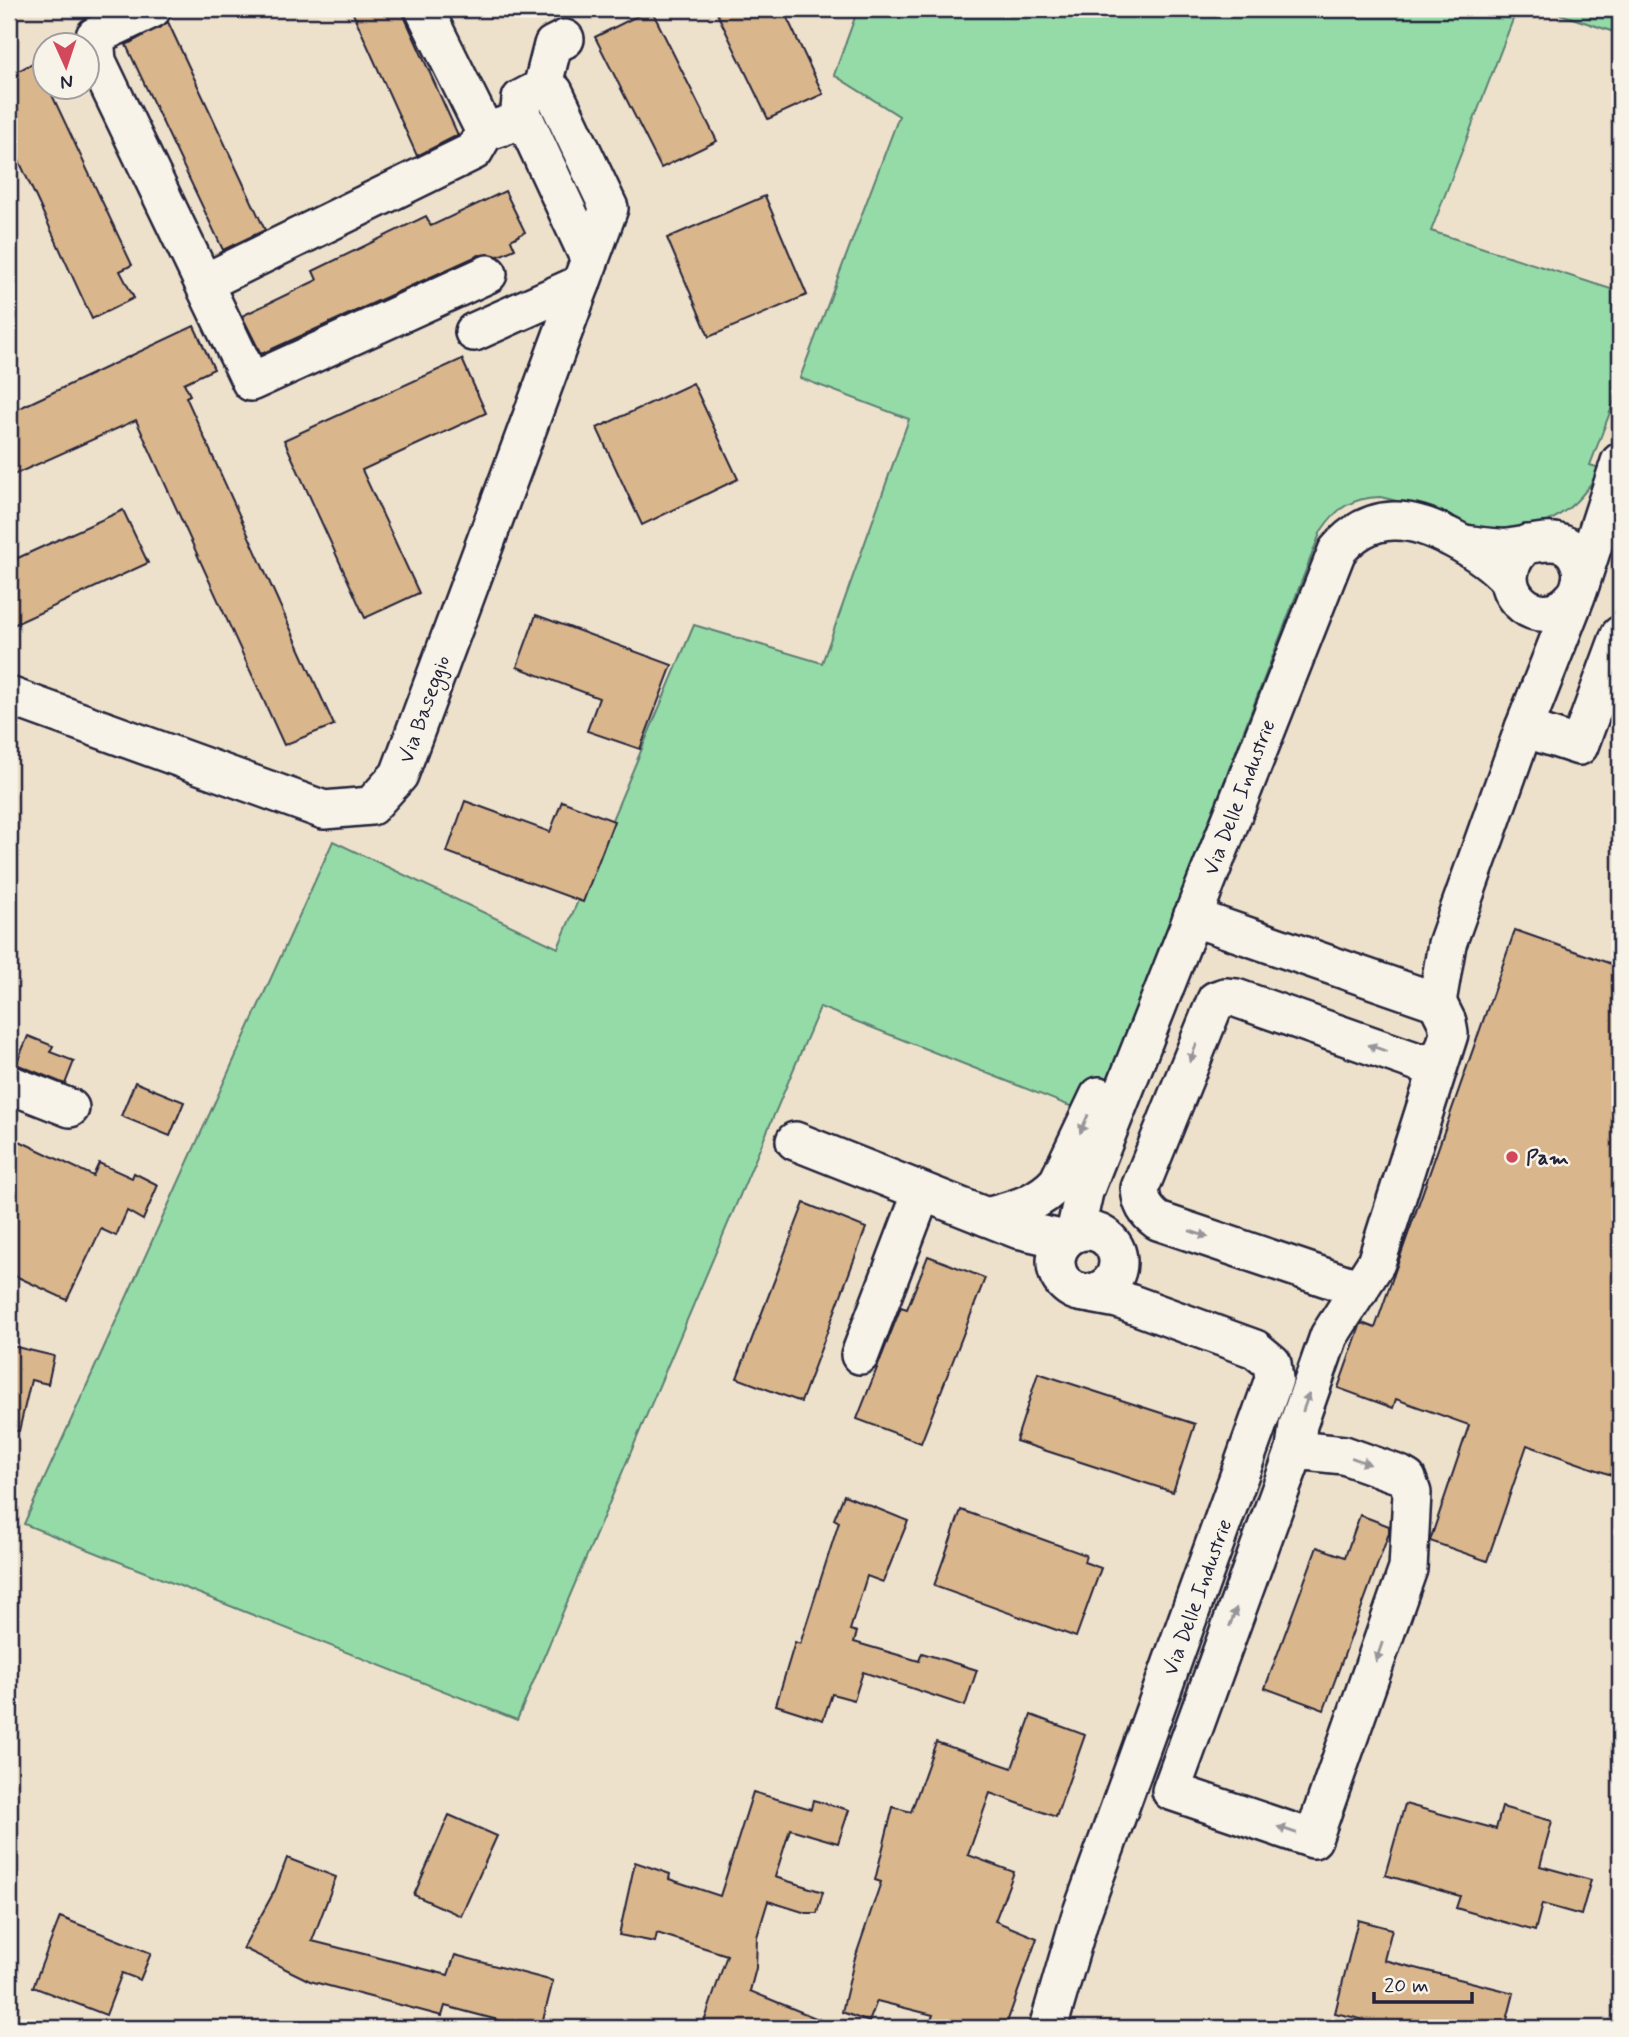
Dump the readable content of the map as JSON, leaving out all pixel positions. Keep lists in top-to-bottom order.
{
  "streets": {
    "street": ["Via Baseggio", "Via Delle Industrie"]
  },
  "places": ["Pam"],
  "scale_bar": "20 m",
  "north": "bottom"
}
